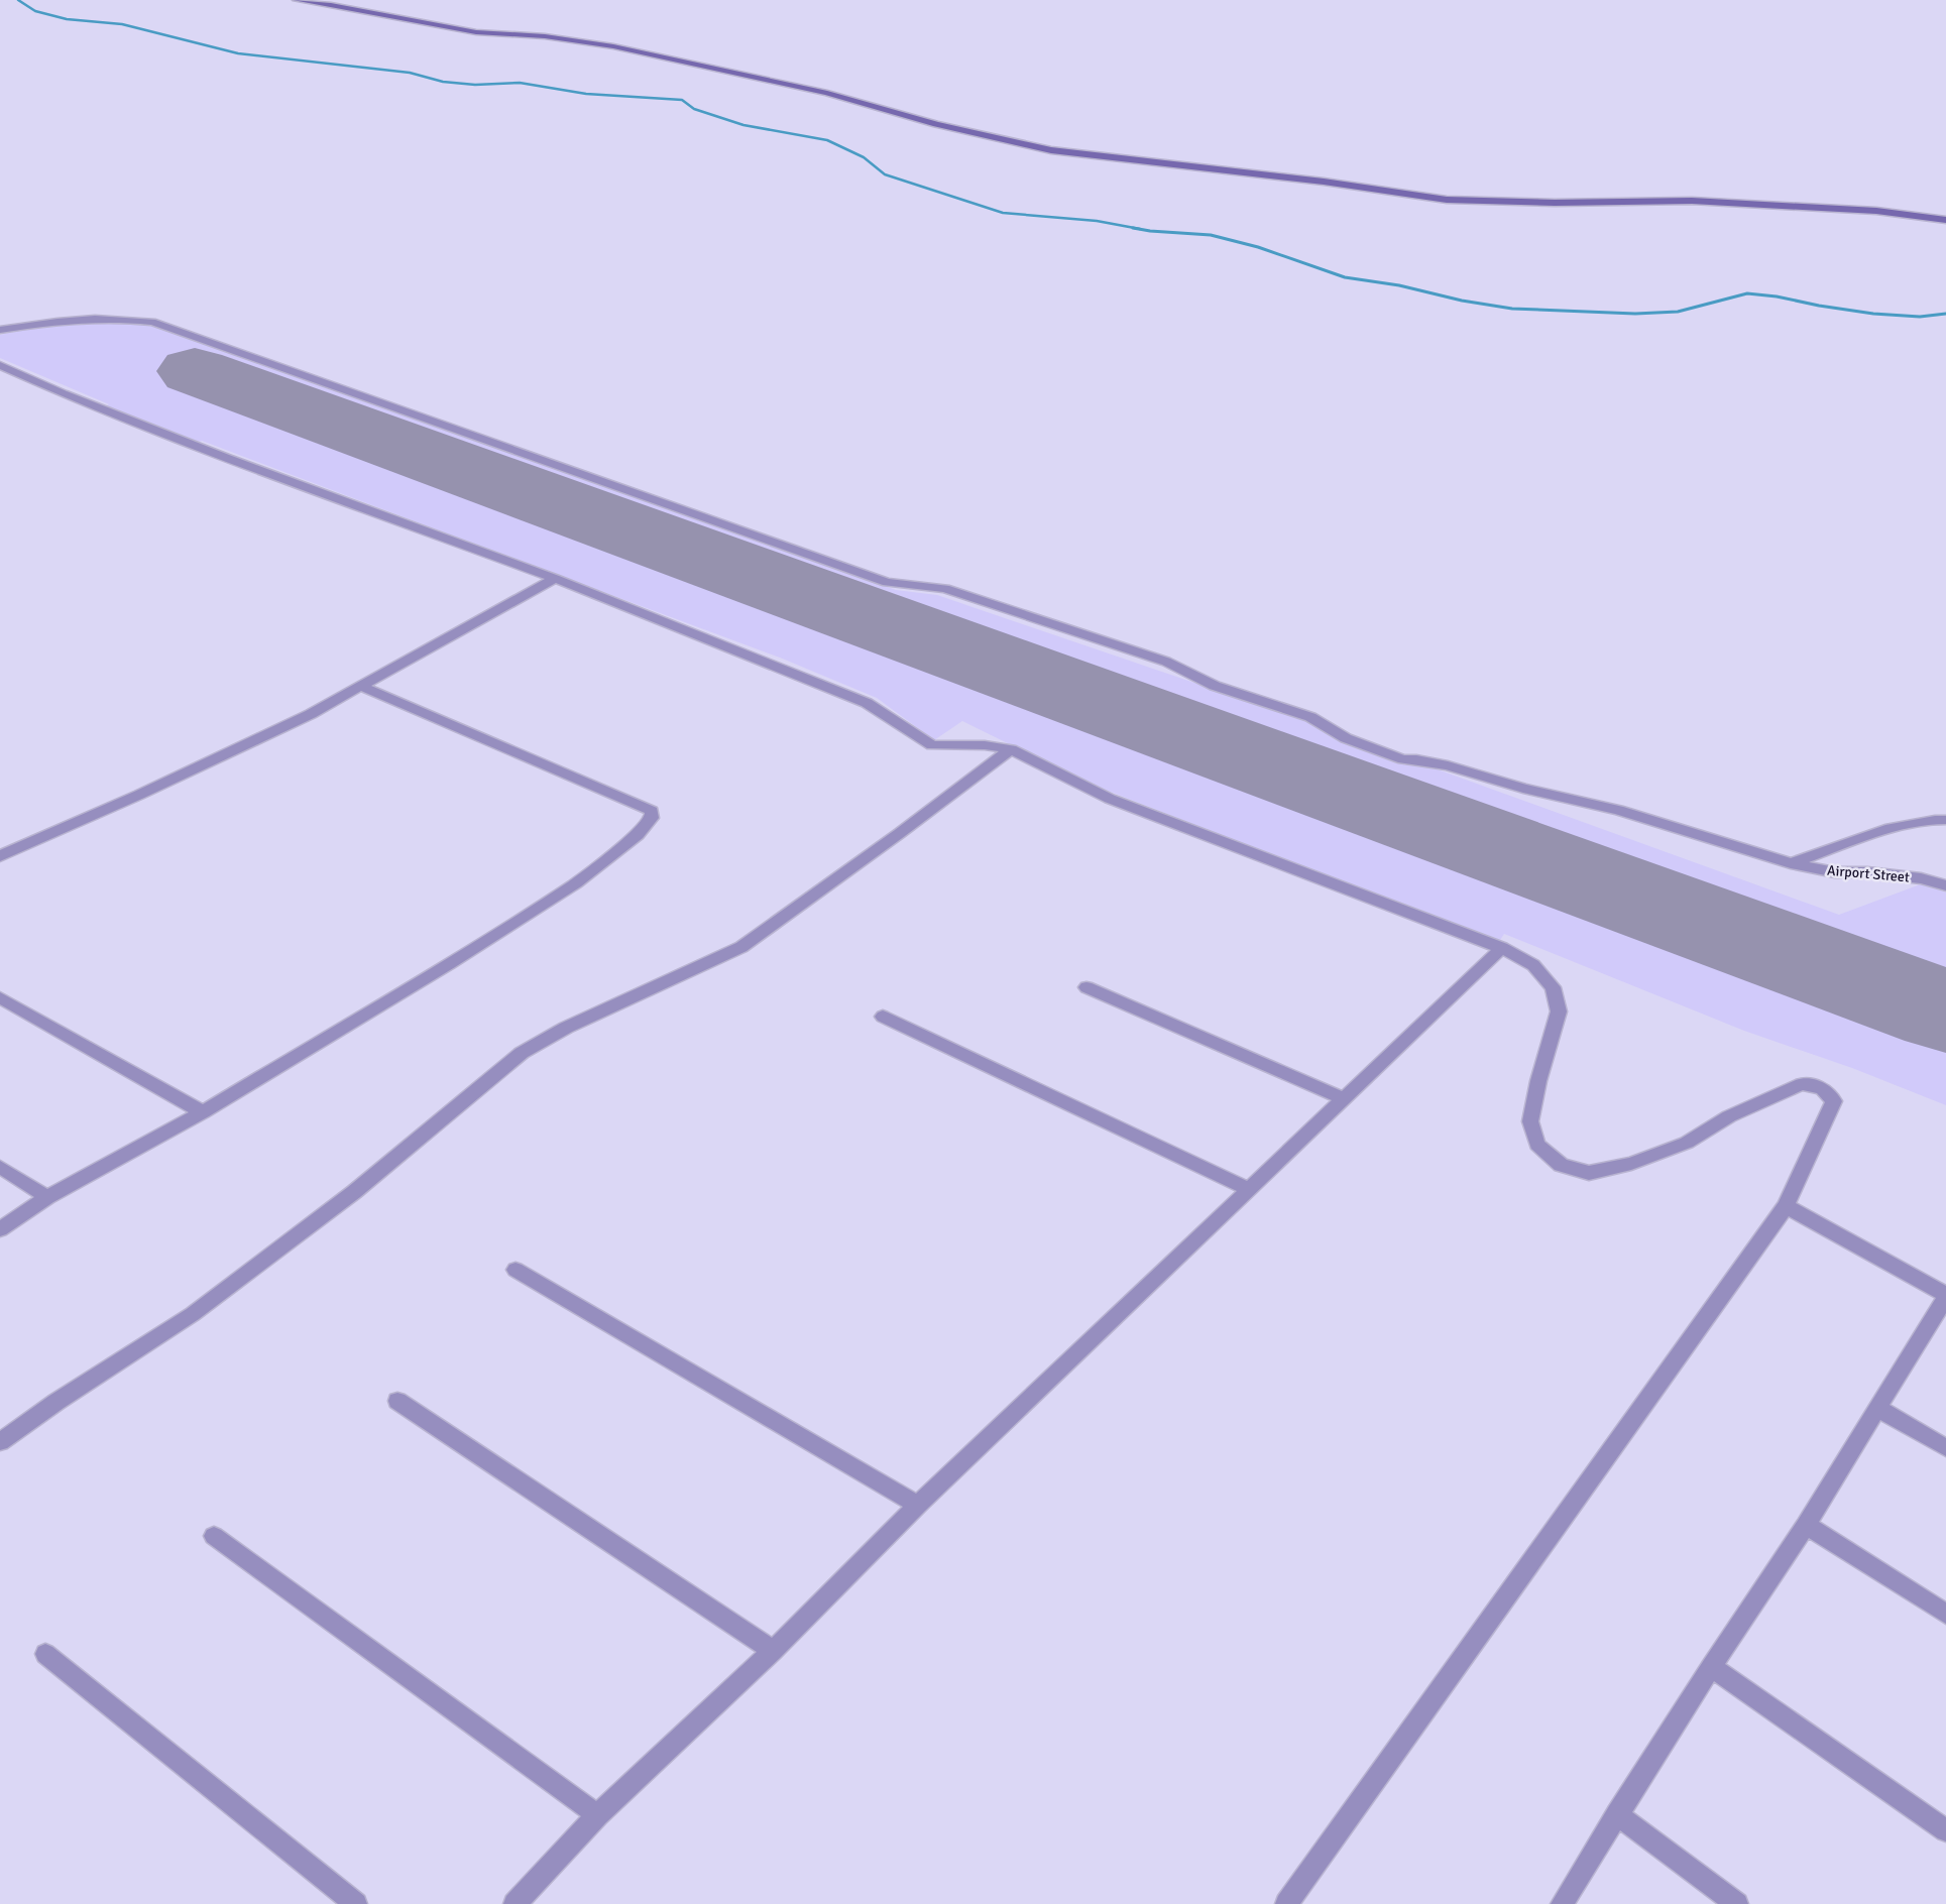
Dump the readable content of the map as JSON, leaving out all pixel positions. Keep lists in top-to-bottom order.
{
  "streets": {
    "street": ["Airport Street"]
  }
}
